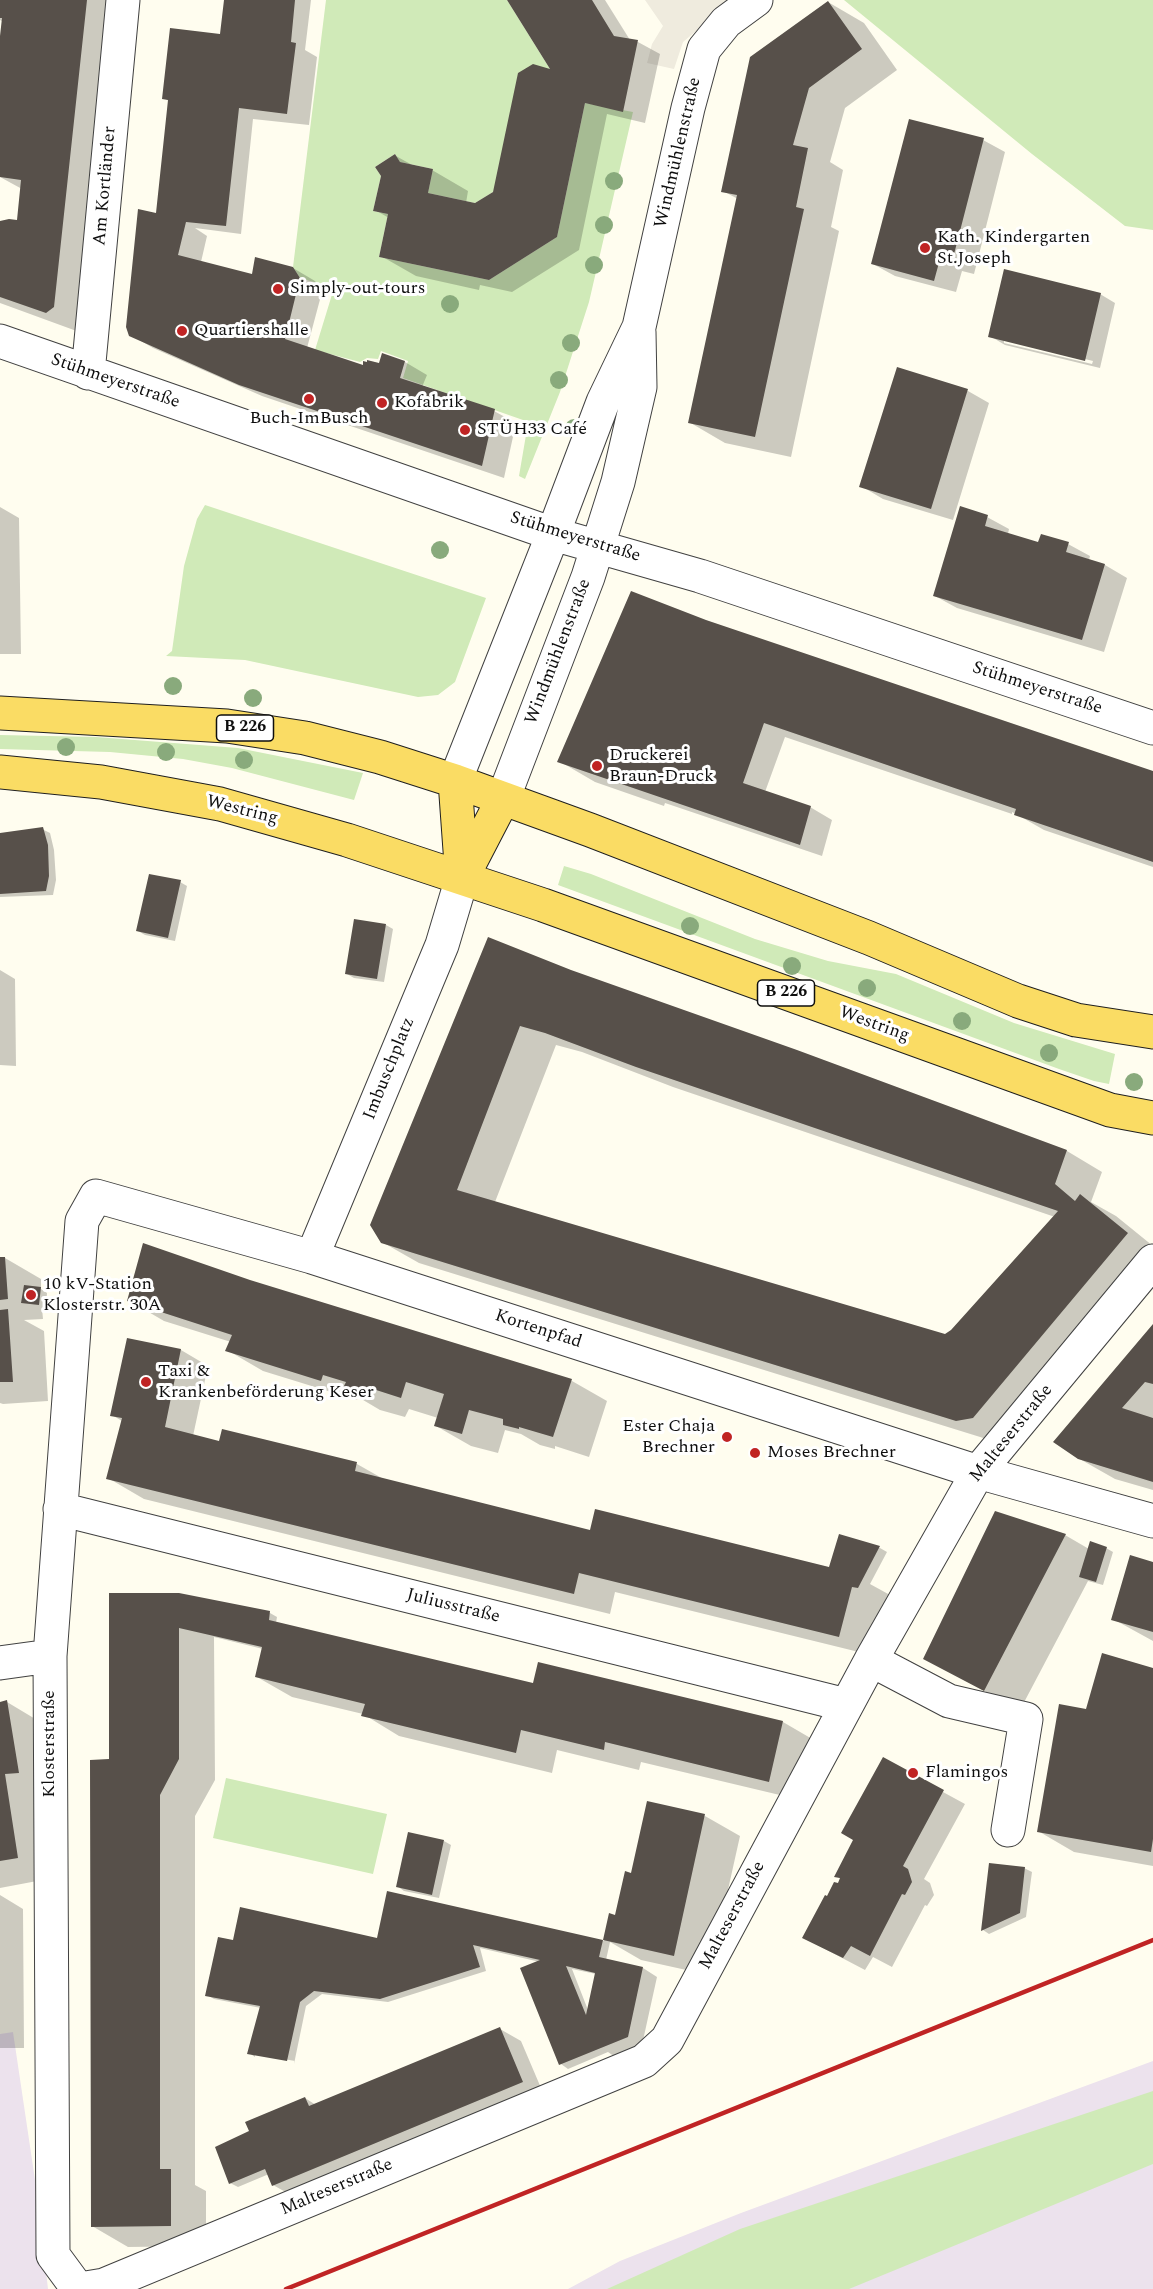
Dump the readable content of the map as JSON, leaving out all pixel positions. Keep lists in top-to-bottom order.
{
  "streets": {
    "main road": ["B 226", "Westring"],
    "street": [
      "Windmühlenstraße",
      "Am Kortländer",
      "Stühmeyerstraße",
      "Imbuschplatz",
      "Kortenpfad",
      "Malteserstraße",
      "Juliusstraße",
      "Klosterstraße"
    ]
  },
  "crossings": [
    ["Windmühlenstraße", "Stühmeyerstraße"],
    ["Windmühlenstraße", "B 226"],
    ["Am Kortländer", "Stühmeyerstraße"],
    ["Westring", "Imbuschplatz"],
    ["Imbuschplatz", "Kortenpfad"],
    ["Kortenpfad", "Malteserstraße"],
    ["Kortenpfad", "Klosterstraße"],
    ["Malteserstraße", "Juliusstraße"],
    ["Malteserstraße", "Klosterstraße"],
    ["Juliusstraße", "Klosterstraße"]
  ],
  "places": [
    "Kath. Kindergarten St.Joseph",
    "Simply-out-tours",
    "Quartiershalle",
    "Buch-ImBusch",
    "Kofabrik",
    "STÜH33 Café",
    "Druckerei Braun-Druck",
    "10 kV-Station Klosterstr. 30A",
    "Taxi & Krankenbeförderung Keser",
    "Ester Chaja Brechner",
    "Moses Brechner",
    "Flamingos"
  ]
}
